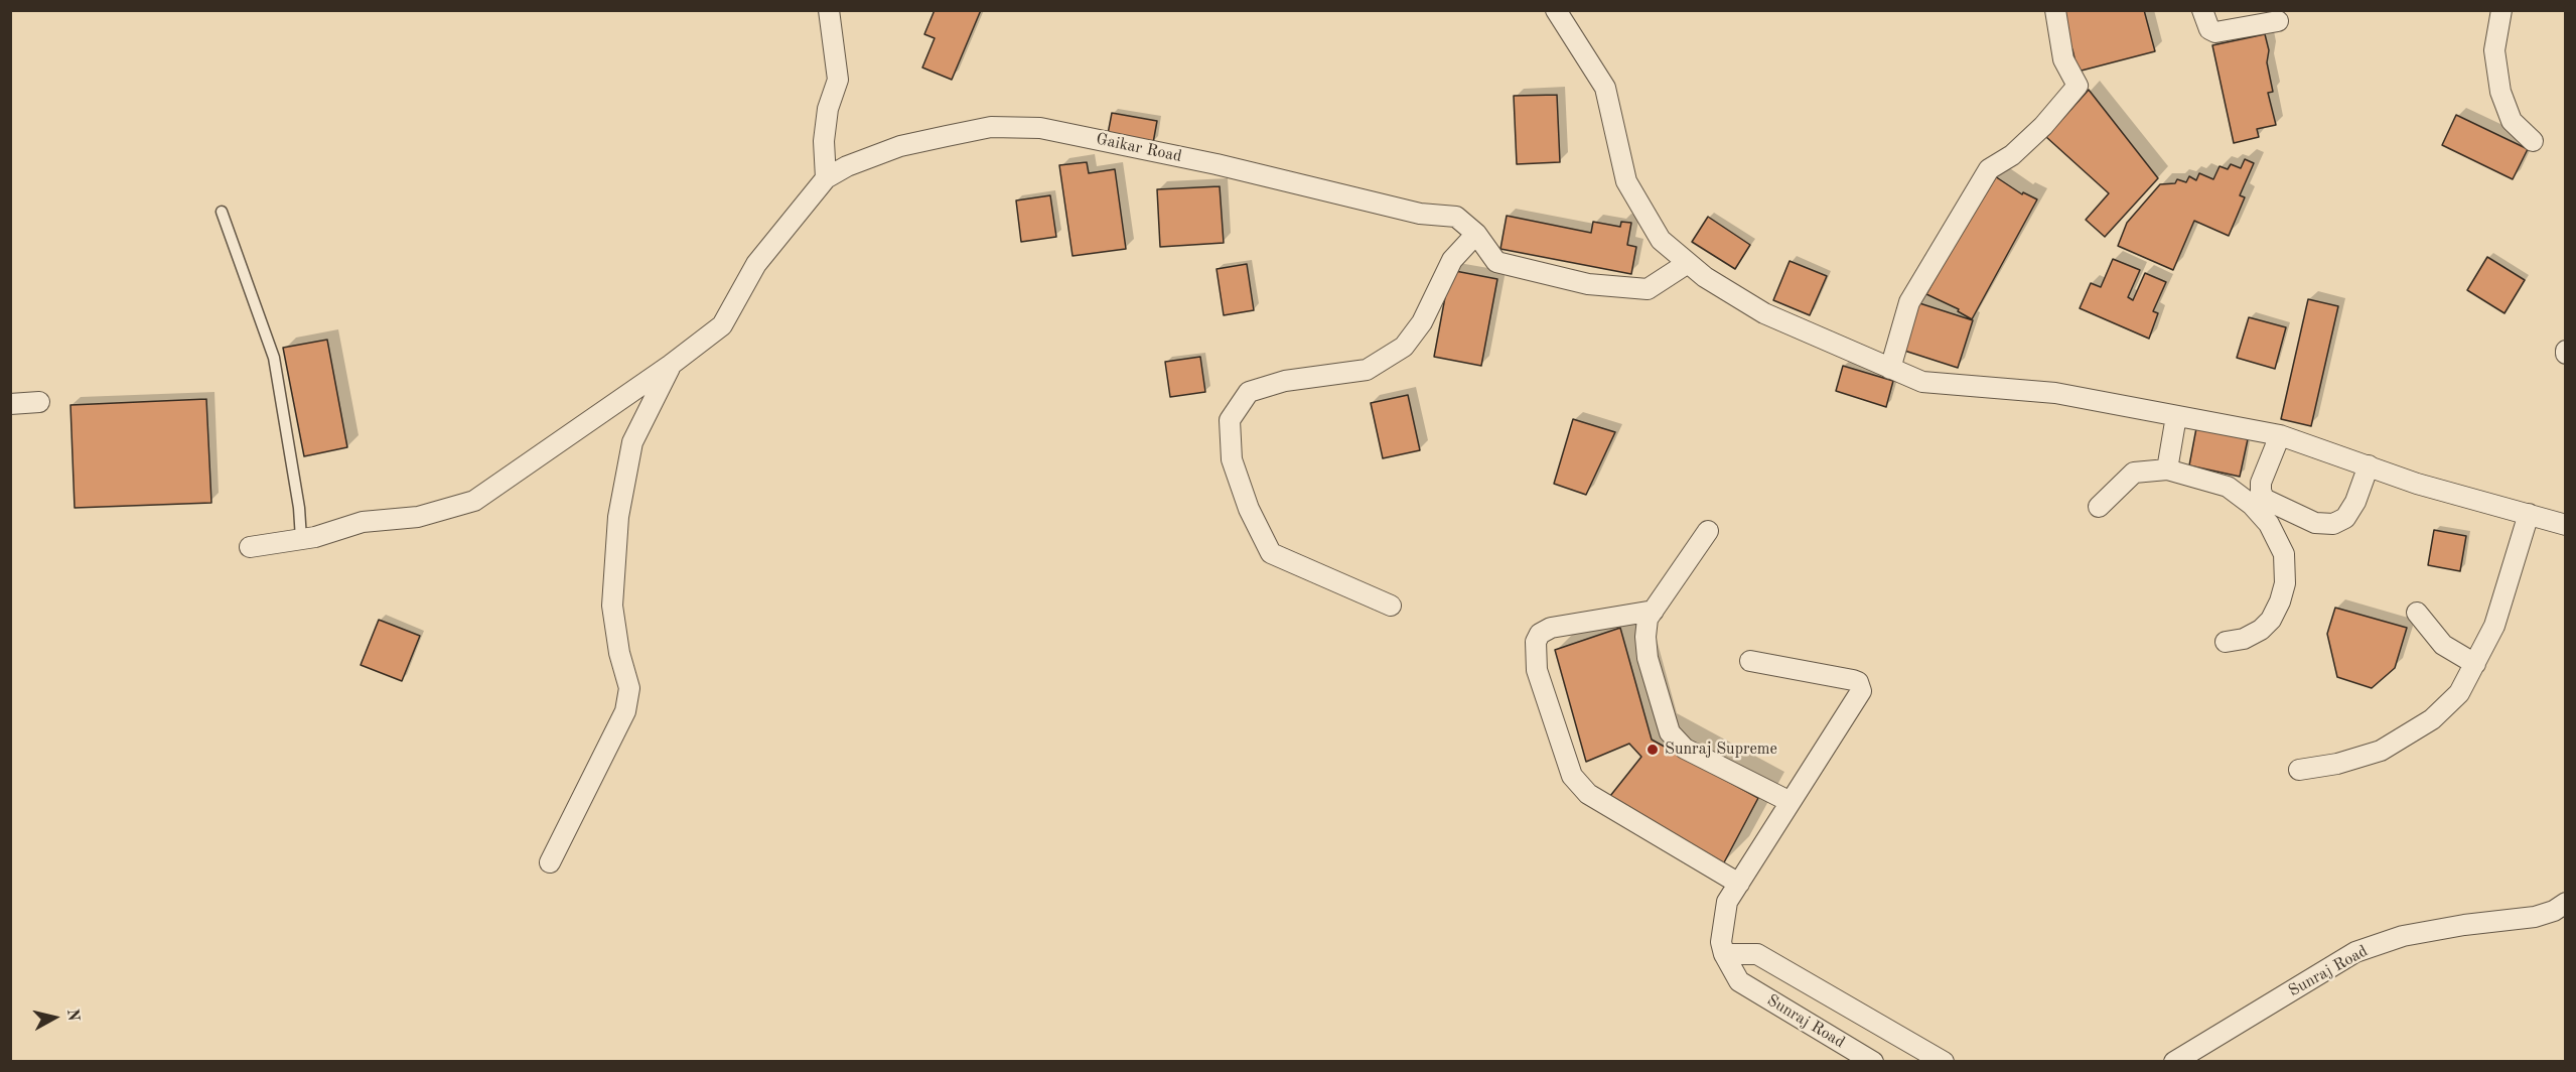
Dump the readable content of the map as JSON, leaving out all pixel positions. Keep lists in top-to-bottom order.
{
  "streets": {
    "street": ["Gaikar Road", "Sunraj Road"]
  },
  "places": ["Sunraj Supreme"],
  "north": "right"
}
